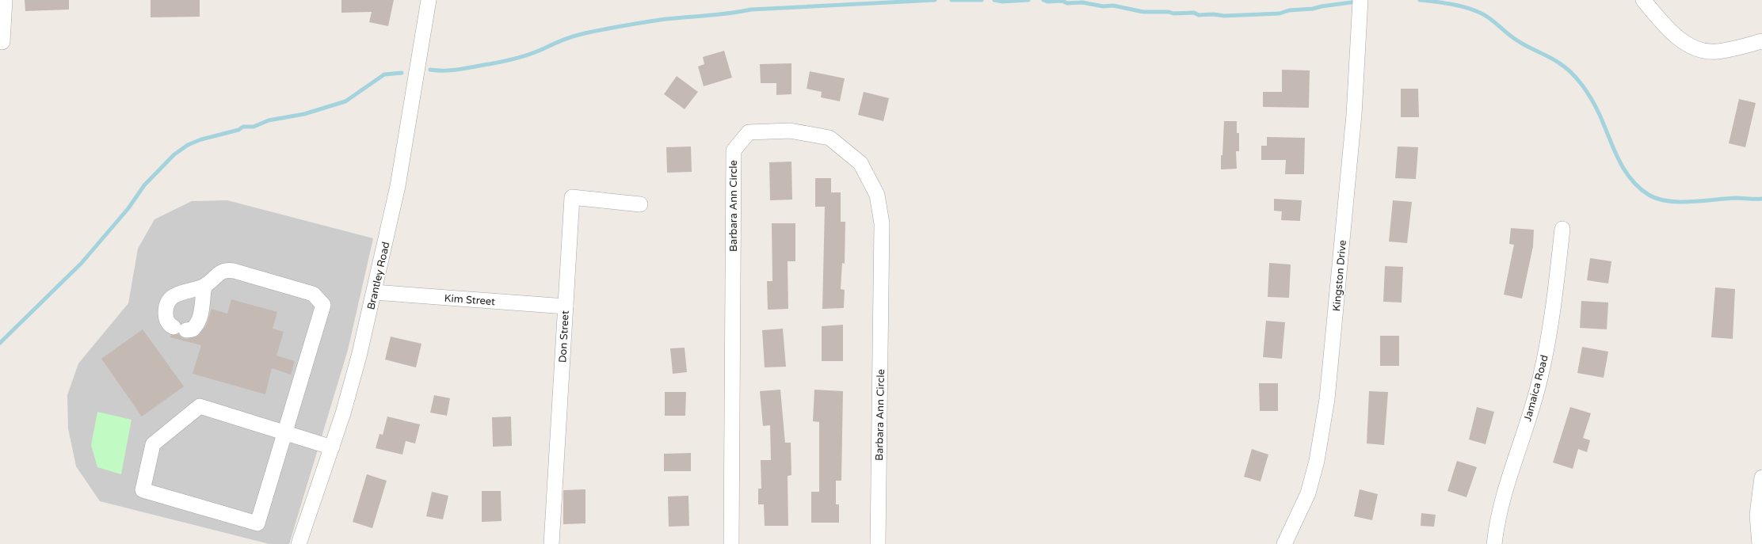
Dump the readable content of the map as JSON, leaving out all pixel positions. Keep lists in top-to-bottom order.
{
  "streets": {
    "street": [
      "Barbara Ann Circle",
      "Brantley Road",
      "Kingston Drive",
      "Kim Street",
      "Don Street",
      "Jamaica Road"
    ]
  },
  "crossings": [
    ["Brantley Road", "Kim Street"],
    ["Kim Street", "Don Street"]
  ]
}
